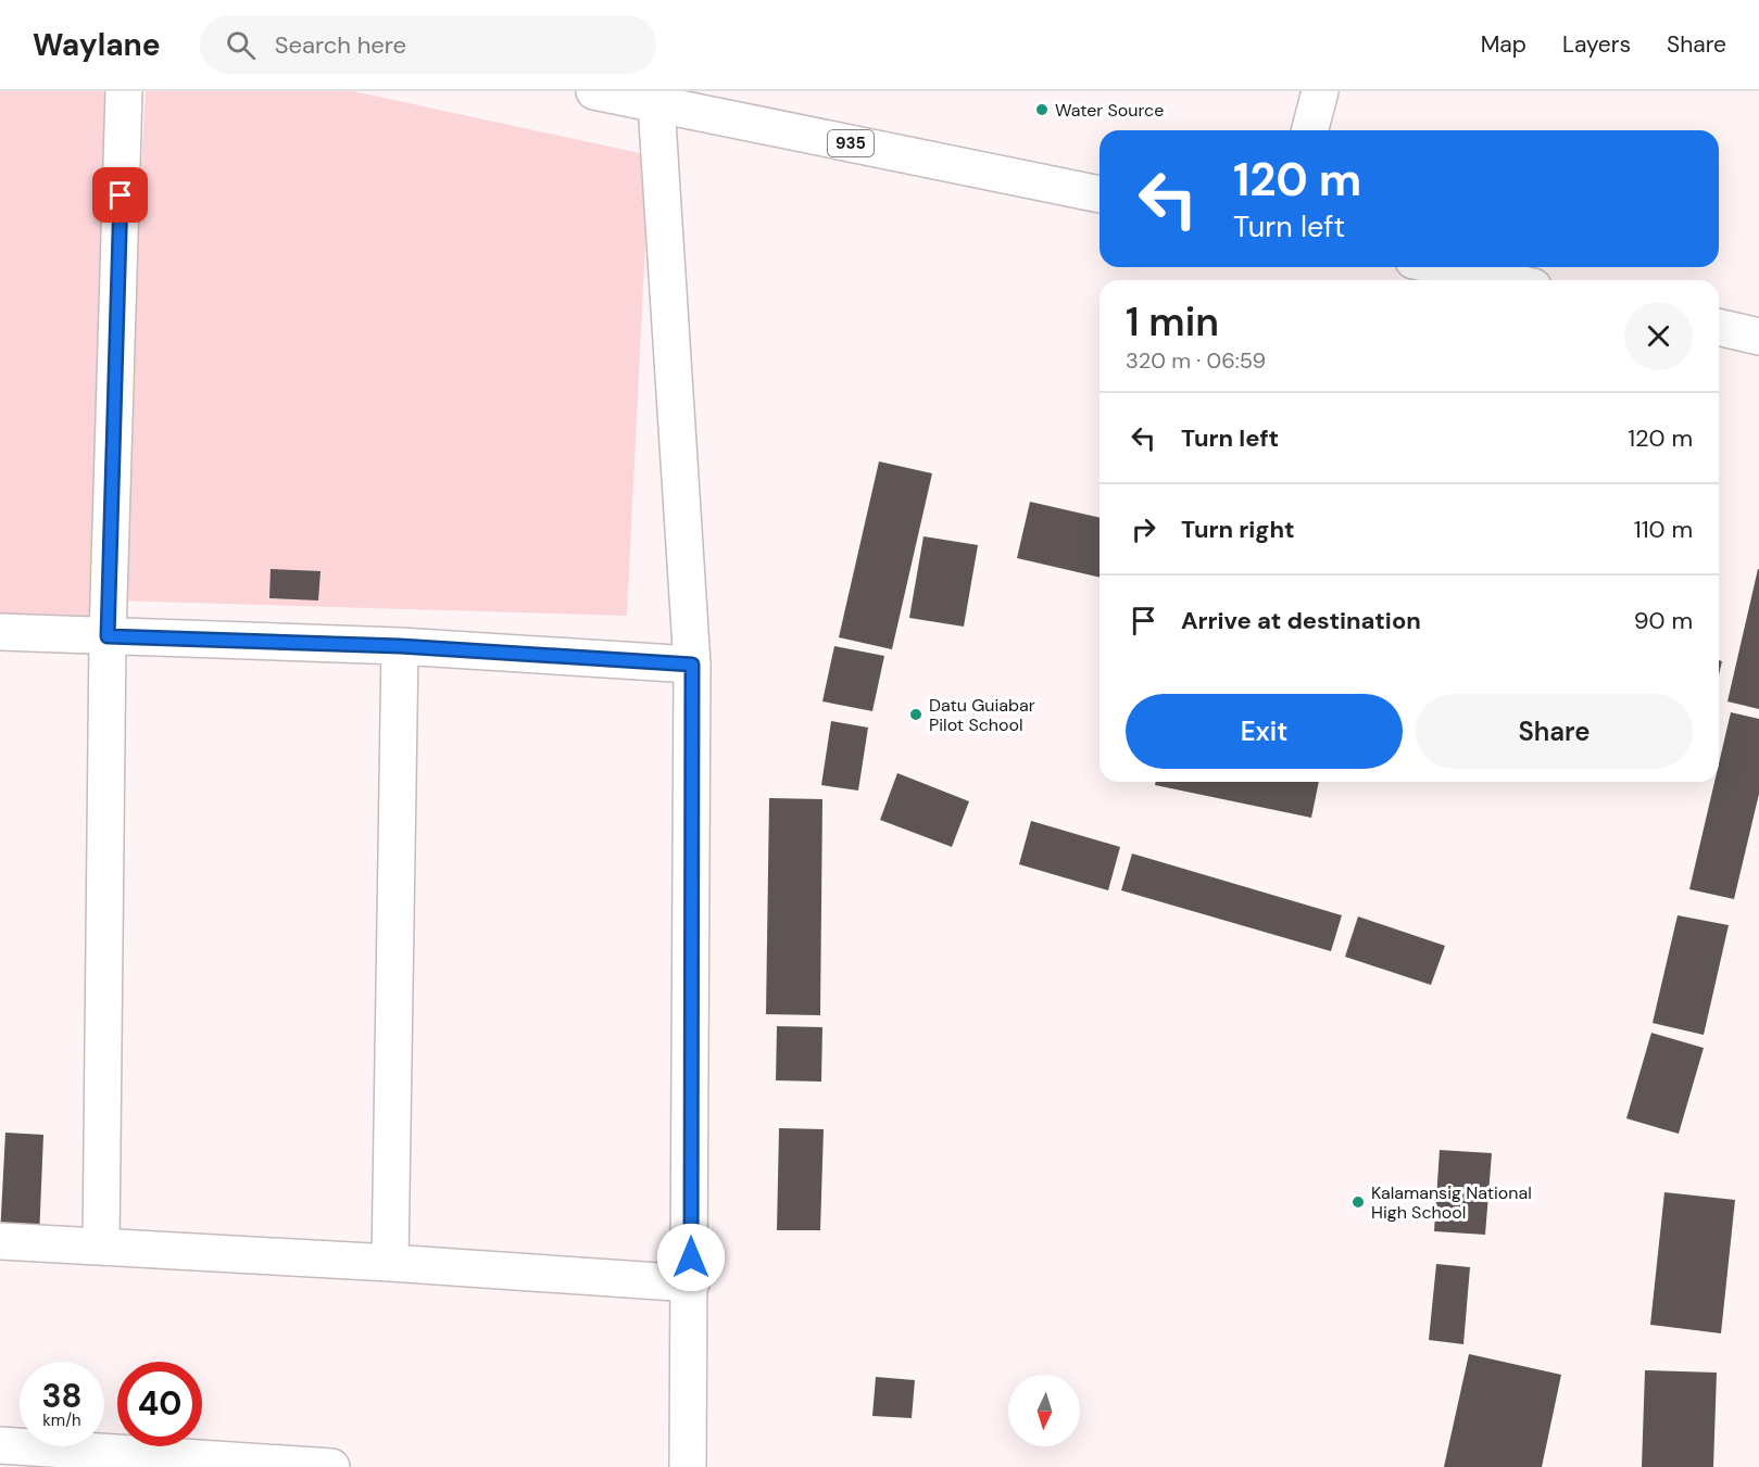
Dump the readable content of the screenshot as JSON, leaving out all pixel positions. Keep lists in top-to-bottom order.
{
  "streets": {
    "street": ["935"]
  },
  "places": ["Water Source", "Datu Guiabar Pilot School", "Kalamansig National High School"],
  "north": "bottom",
  "page": {
    "header": "Waylane",
    "search": "Search here",
    "nav": ["Map", "Layers", "Share"],
    "turn": ["120 m", "Turn left"],
    "heading": ["1 min", "320 m · 06:59"],
    "list": [
      {
        "name": "Turn left",
        "value": "120 m"
      },
      {
        "name": "Turn right",
        "value": "110 m"
      },
      {
        "name": "Arrive at destination",
        "value": "90 m"
      }
    ],
    "buttons": ["Exit", "Share"],
    "speed": "38 km/h",
    "limit": "40"
  }
}
